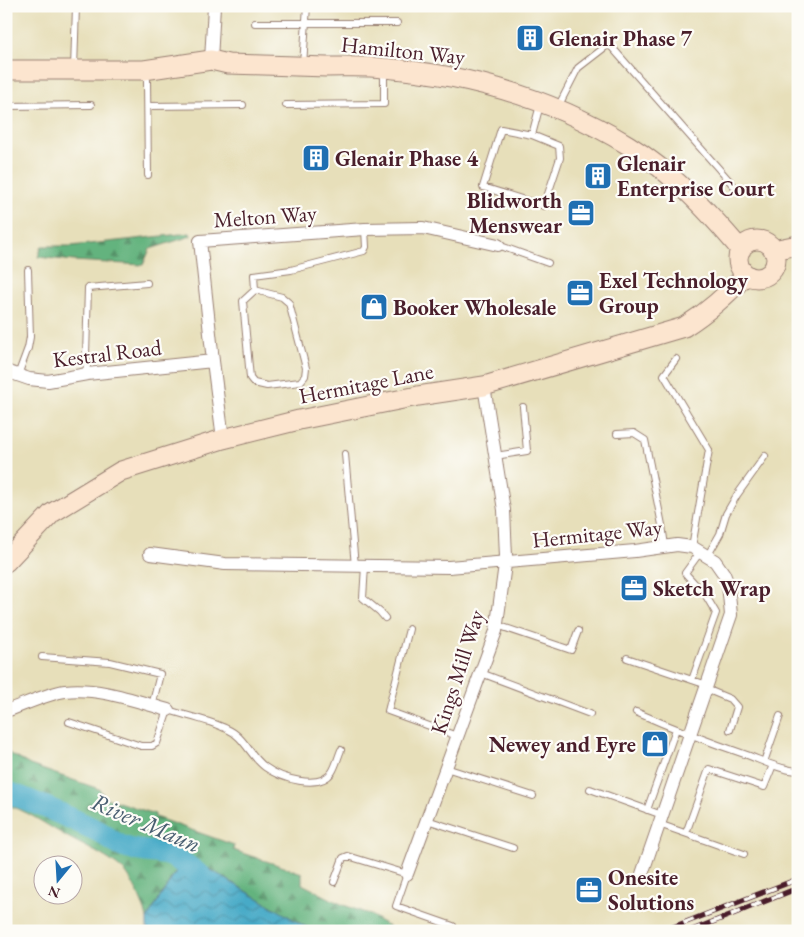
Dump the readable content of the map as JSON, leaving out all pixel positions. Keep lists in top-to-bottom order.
{
  "streets": {
    "street": [
      "Hamilton Way",
      "Melton Way",
      "Kestral Road",
      "Hermitage Lane",
      "Hermitage Way",
      "Kings Mill Way"
    ]
  },
  "crossings": [
    ["Hamilton Way", "Hermitage Lane"],
    ["Melton Way", "Kestral Road"],
    ["Melton Way", "Hermitage Lane"],
    ["Hermitage Lane", "Kings Mill Way"],
    ["Hermitage Way", "Kings Mill Way"]
  ],
  "water": ["River Maun"],
  "places": {
    "building": ["Glenair Phase 7", "Glenair Phase 4", "Glenair Enterprise Court"],
    "office": [
      "Blidworth Menswear",
      "Exel Technology Group",
      "Sketch Wrap",
      "Onesite Solutions"
    ],
    "shop": ["Booker Wholesale", "Newey and Eyre"]
  },
  "north": "bottom"
}
